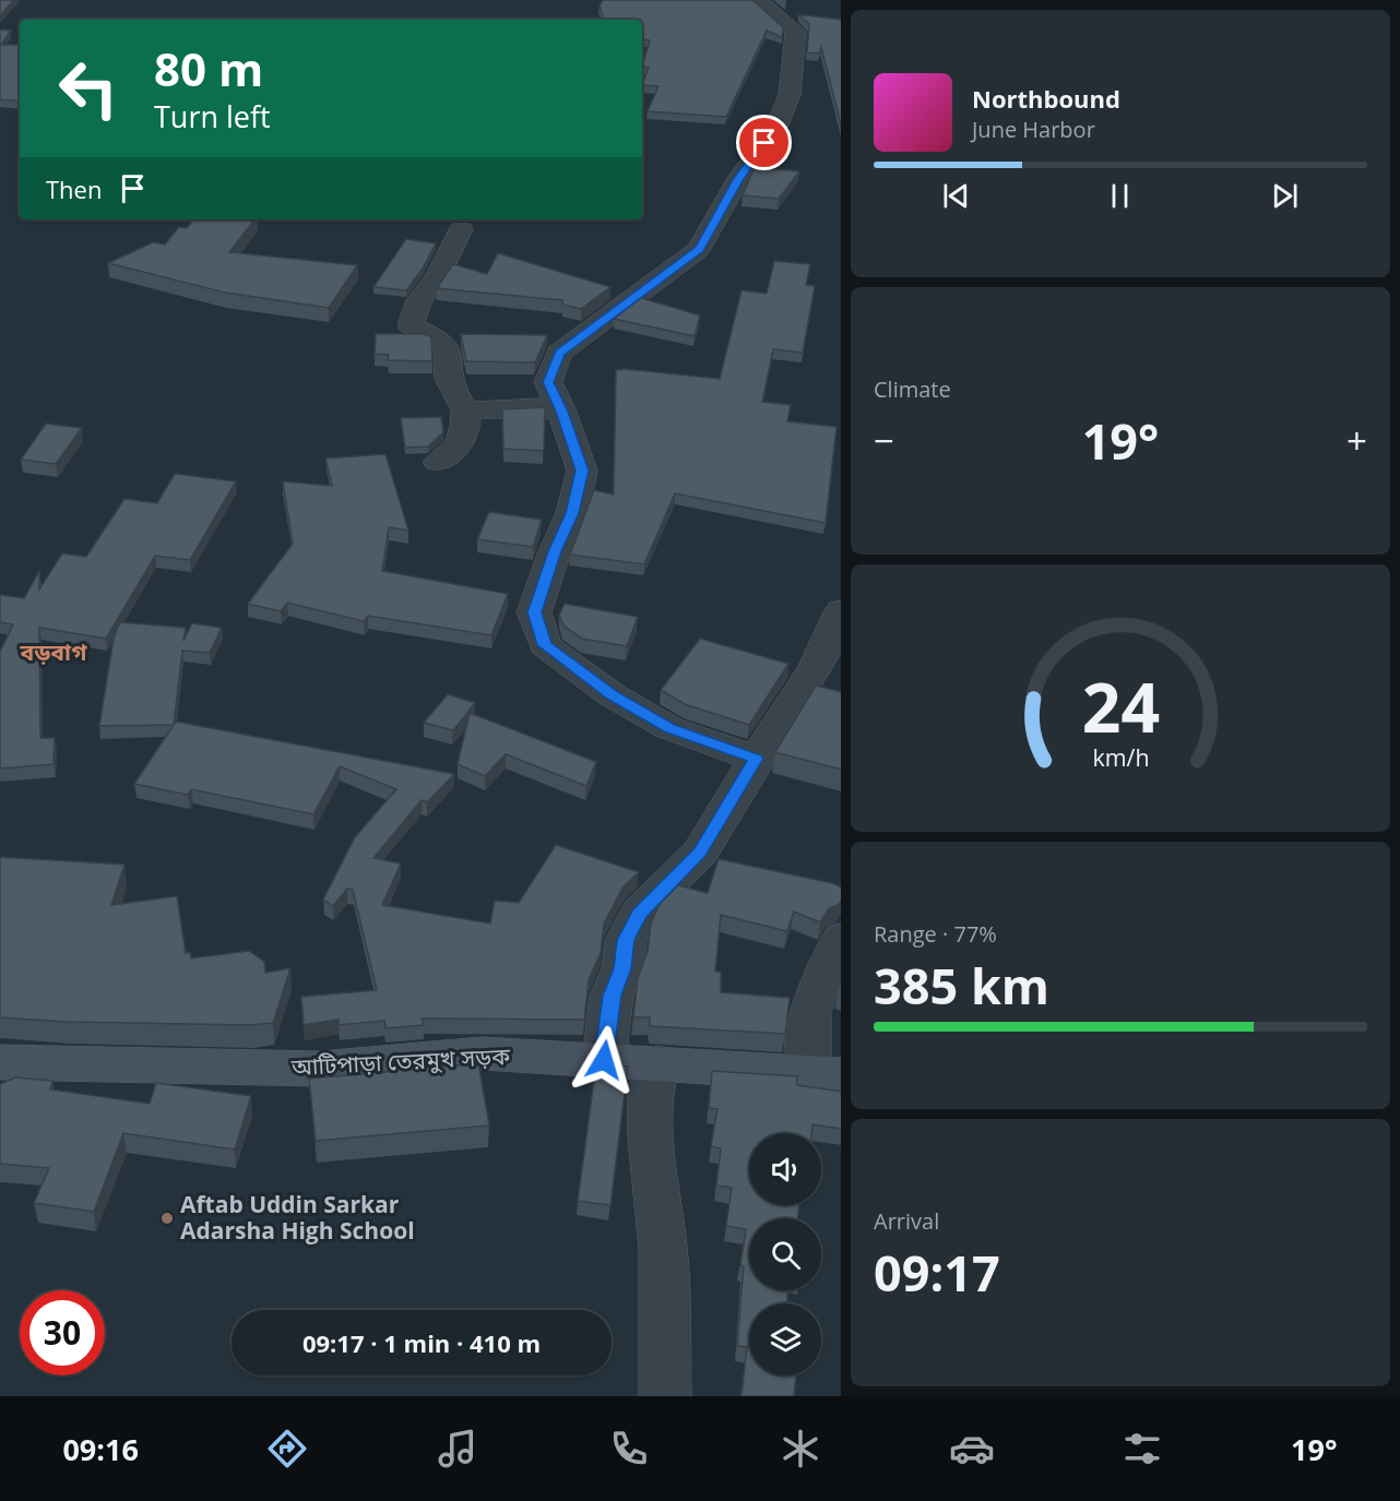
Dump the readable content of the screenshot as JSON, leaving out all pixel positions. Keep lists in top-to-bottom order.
{
  "streets": {
    "main road": ["আটিপাড়া তেরমুখ সড়ক"]
  },
  "districts": ["বড়বাগ"],
  "places": ["Aftab Uddin Sarkar Adarsha High School"],
  "page": {
    "turn": ["80 m", "Turn left"],
    "song": ["Northbound", "June Harbor"],
    "then": "Then",
    "tile": [
      "Climate",
      ["Range · 77%", "385 km"],
      ["Arrival", "09:17"]
    ],
    "heat": ["−", "19°", "+"],
    "limit": "30",
    "trip": "09:17 · 1 min · 410 m",
    "tabs": ["09:16", "19°"],
    "gauge": ["24", "km/h"]
  }
}
